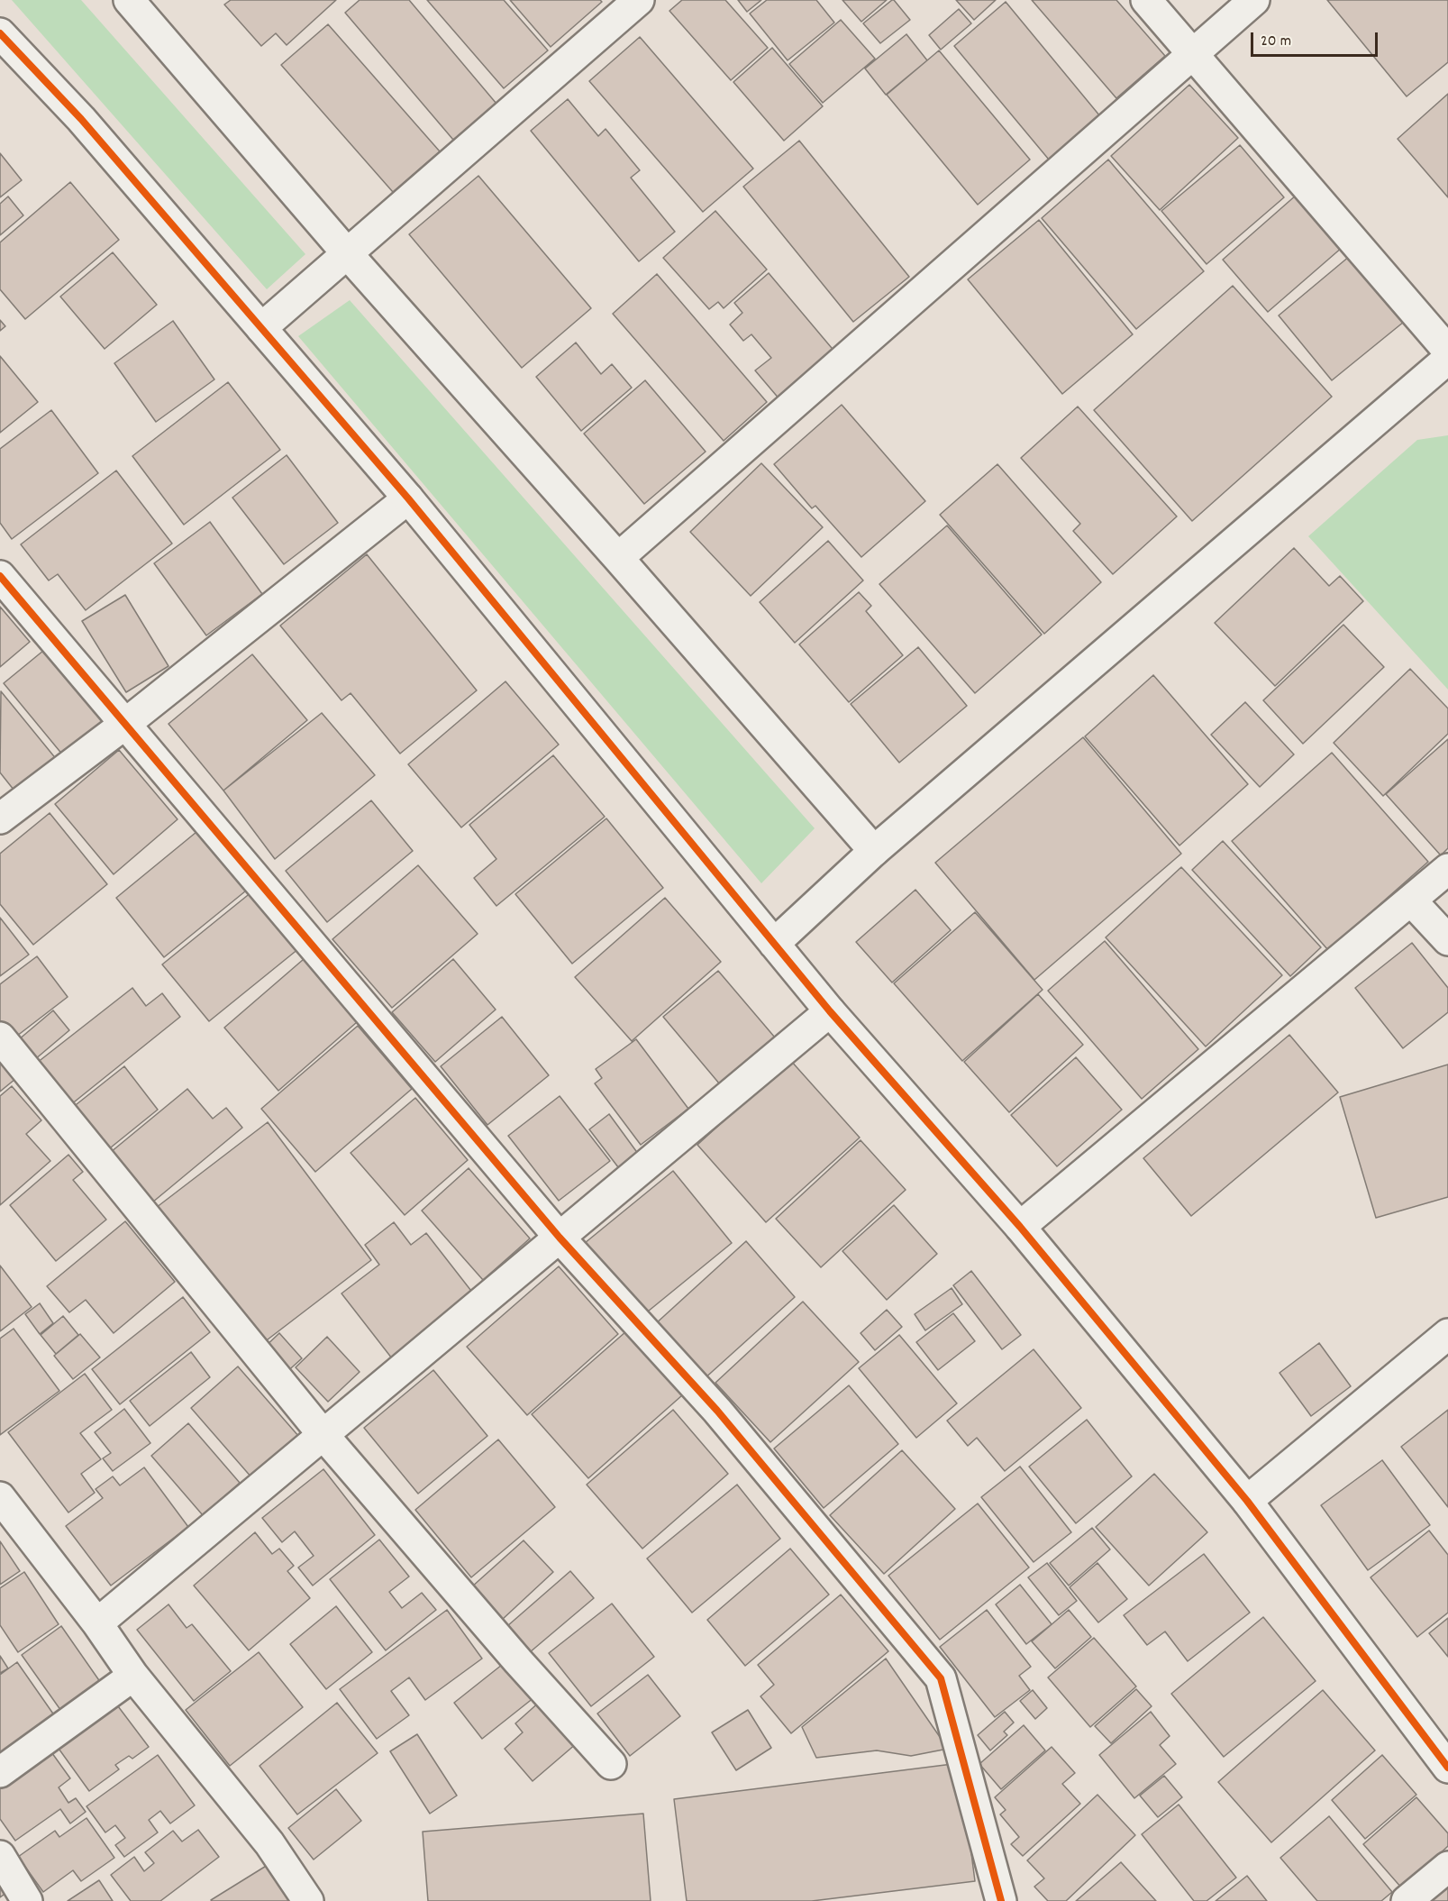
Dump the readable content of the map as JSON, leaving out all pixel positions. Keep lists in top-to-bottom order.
{
  "scale_bar": "20 m"
}
